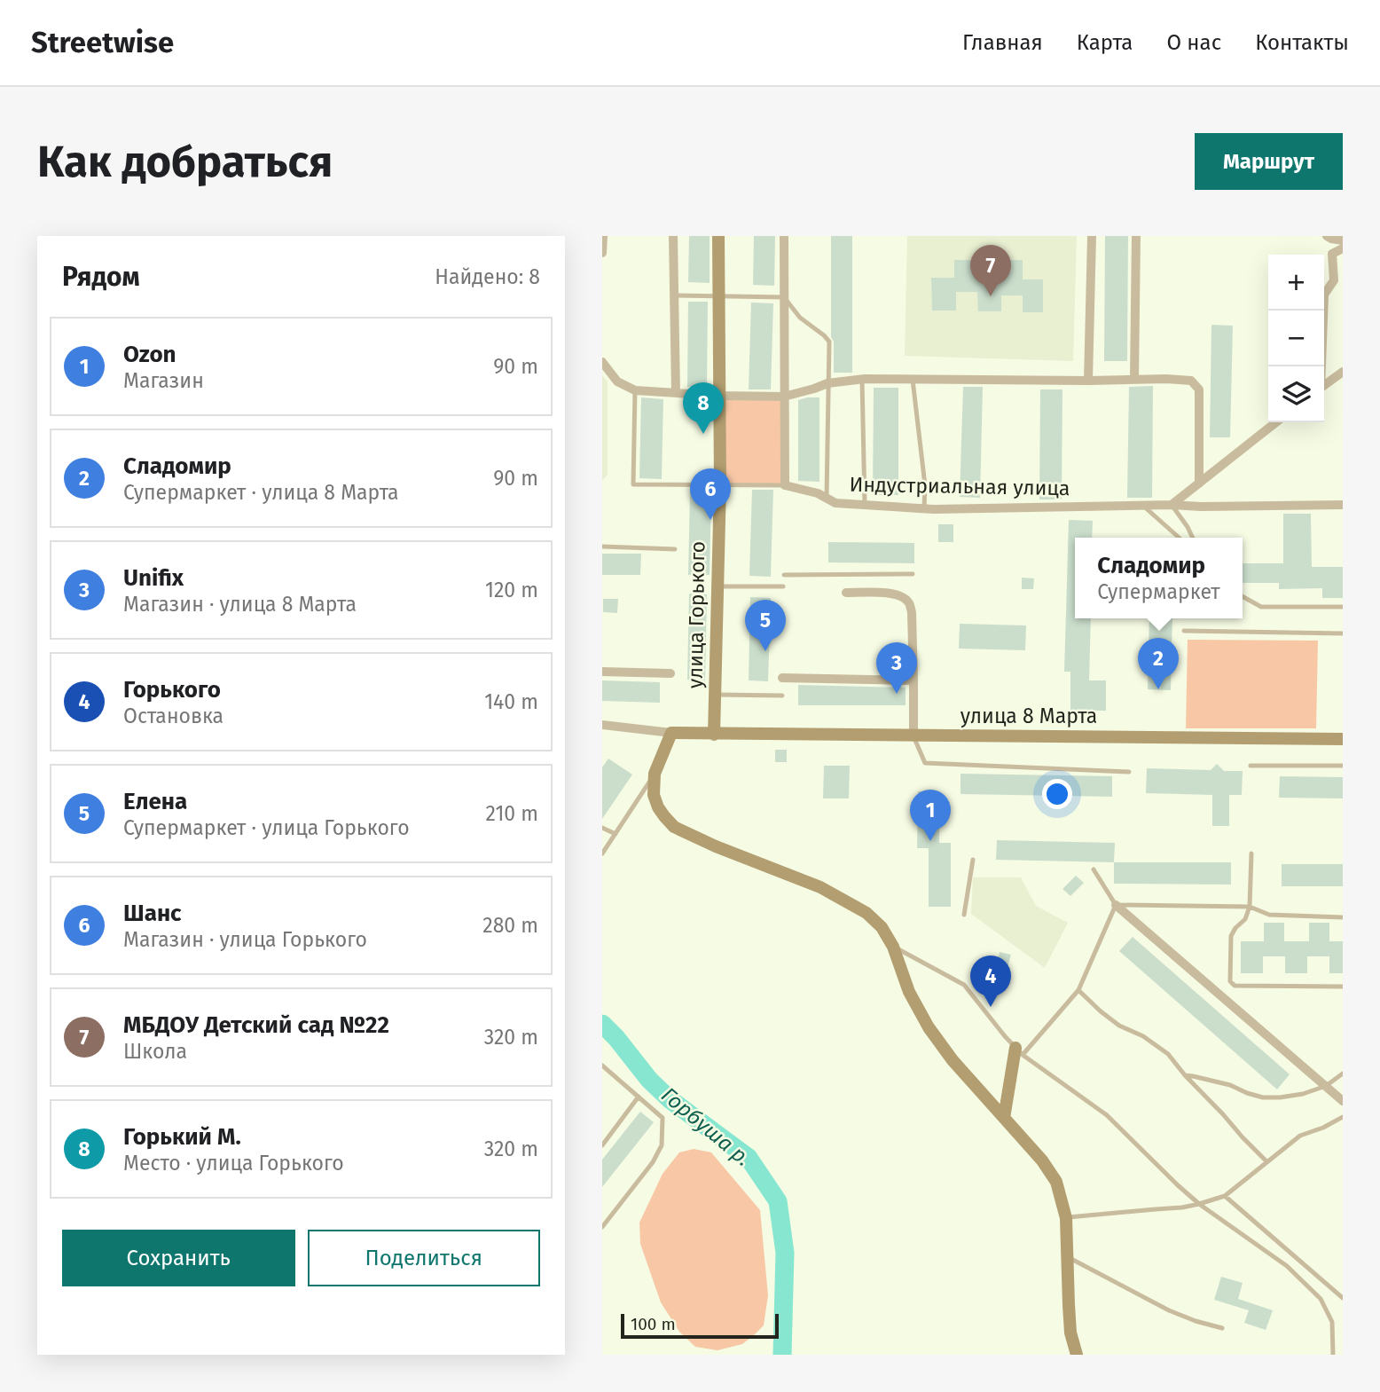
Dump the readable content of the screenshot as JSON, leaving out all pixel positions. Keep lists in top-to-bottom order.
{
  "streets": {
    "street": ["Индустриальная улица", "улица Горького", "улица 8 Марта"]
  },
  "crossings": [
    ["улица Горького", "улица 8 Марта"]
  ],
  "water": ["Горбуша р."],
  "scale_bar": "100 m",
  "page": {
    "header": "Streetwise",
    "nav": [
      "Главная",
      "Карта",
      "О нас",
      "Контакты"
    ],
    "buttons": [
      "Маршрут",
      ["Сохранить", "Поделиться"]
    ],
    "title": "Как добраться",
    "heading": ["Рядом", "Найдено: 8"],
    "pins": [
      "7",
      "8",
      "6",
      "5",
      "2",
      "3",
      "1",
      "4"
    ],
    "map_buttons": ["+", "−"],
    "list": [
      {
        "mark": "1",
        "name": "Ozon",
        "note": "Магазин",
        "value": "90 m"
      },
      {
        "mark": "2",
        "name": "Сладомир",
        "note": "Супермаркет · улица 8 Марта",
        "value": "90 m"
      },
      {
        "mark": "3",
        "name": "Unifix",
        "note": "Магазин · улица 8 Марта",
        "value": "120 m"
      },
      {
        "mark": "4",
        "name": "Горького",
        "note": "Остановка",
        "value": "140 m"
      },
      {
        "mark": "5",
        "name": "Елена",
        "note": "Супермаркет · улица Горького",
        "value": "210 m"
      },
      {
        "mark": "6",
        "name": "Шанс",
        "note": "Магазин · улица Горького",
        "value": "280 m"
      },
      {
        "mark": "7",
        "name": "МБДОУ Детский сад №22",
        "note": "Школа",
        "value": "320 m"
      },
      {
        "mark": "8",
        "name": "Горький М.",
        "note": "Место · улица Горького",
        "value": "320 m"
      }
    ],
    "popup": ["Сладомир", "Супермаркет"],
    "scale": "100 m"
  }
}
